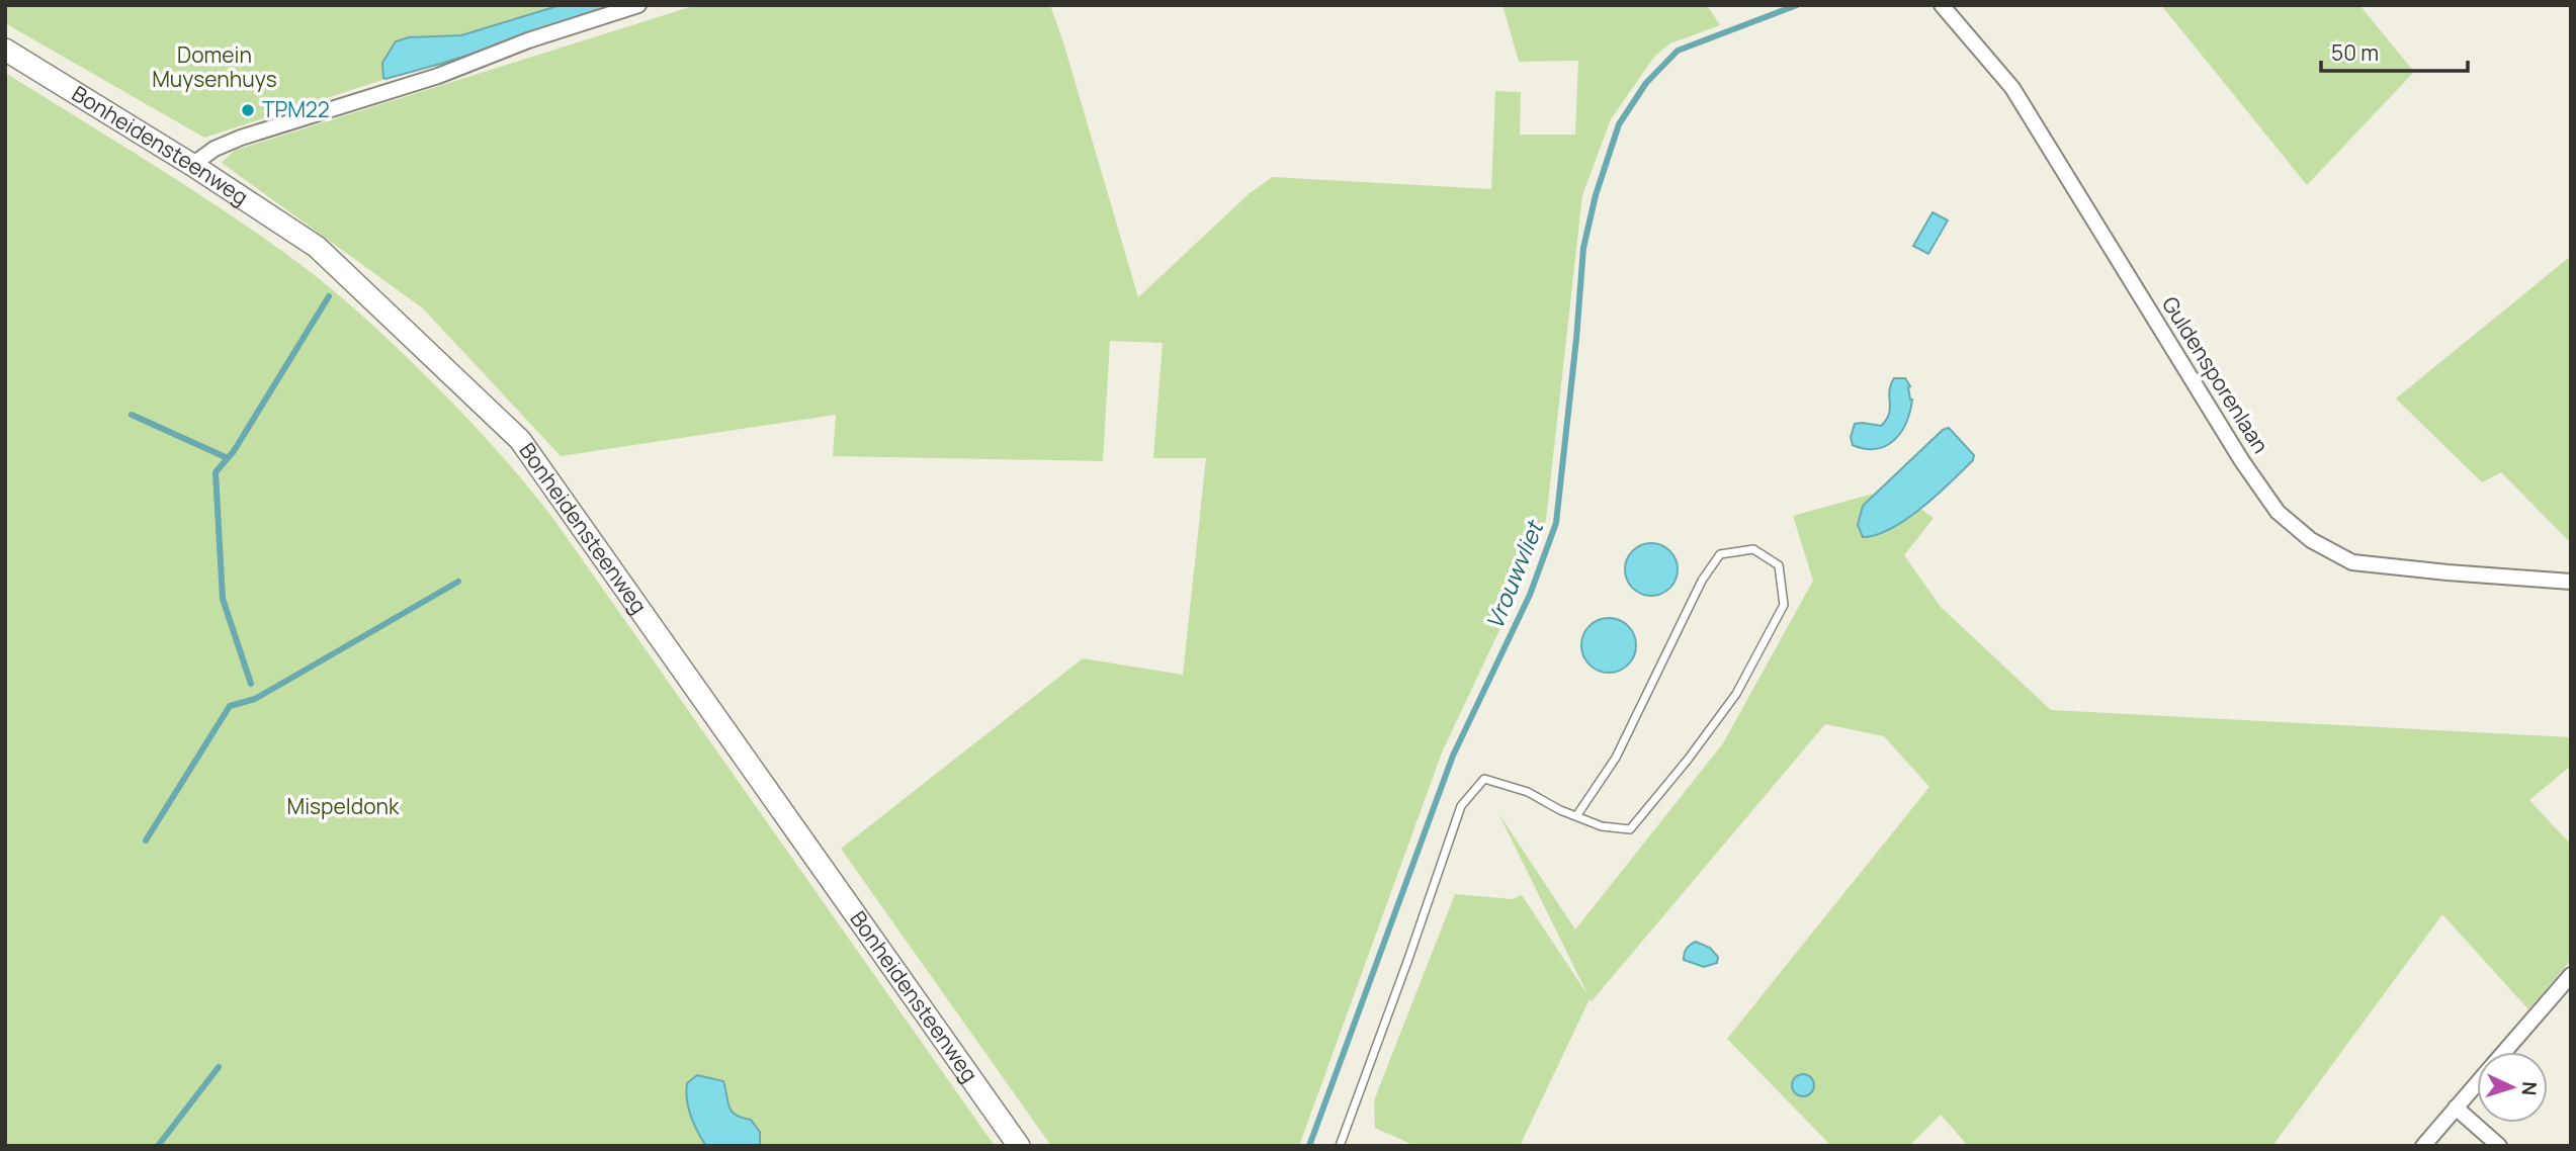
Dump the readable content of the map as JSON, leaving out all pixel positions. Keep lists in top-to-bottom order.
{
  "streets": {
    "street": ["Bonheidensteenweg", "Guldensporenlaan"]
  },
  "water": ["Vrouwvliet"],
  "parks": ["Domein Muysenhuys", "Mispeldonk"],
  "places": ["TPM22"],
  "scale_bar": "50 m",
  "north": "right"
}
